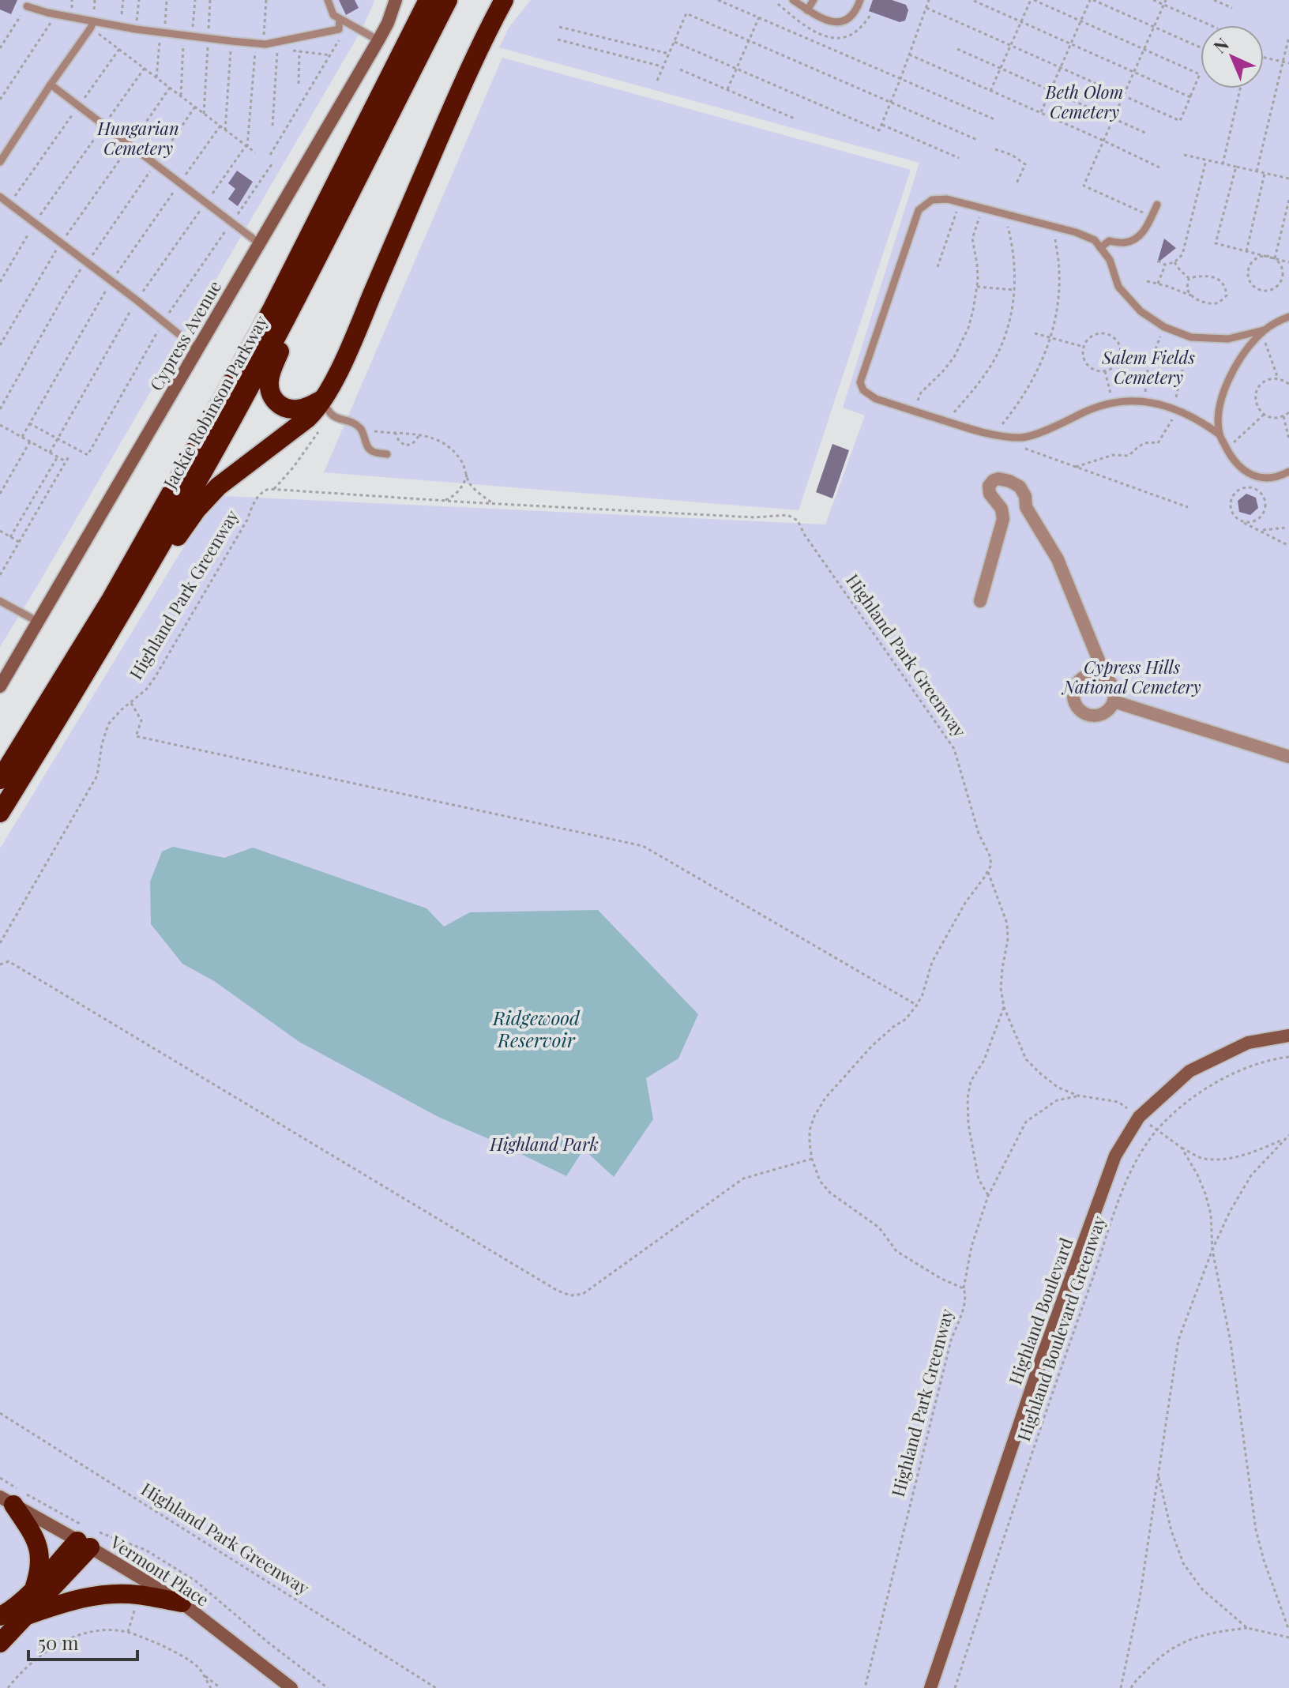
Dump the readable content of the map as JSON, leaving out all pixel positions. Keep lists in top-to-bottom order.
{
  "streets": {
    "highway": ["Jackie Robinson Parkway"],
    "street": ["Cypress Avenue", "Highland Boulevard", "Vermont Place"],
    "path": ["Highland Park Greenway", "Highland Boulevard Greenway"]
  },
  "water": ["Ridgewood Reservoir"],
  "parks": [
    "Beth Olom Cemetery",
    "Hungarian Cemetery",
    "Salem Fields Cemetery",
    "Cypress Hills National Cemetery",
    "Highland Park"
  ],
  "scale_bar": "50 m",
  "north": "top left"
}
